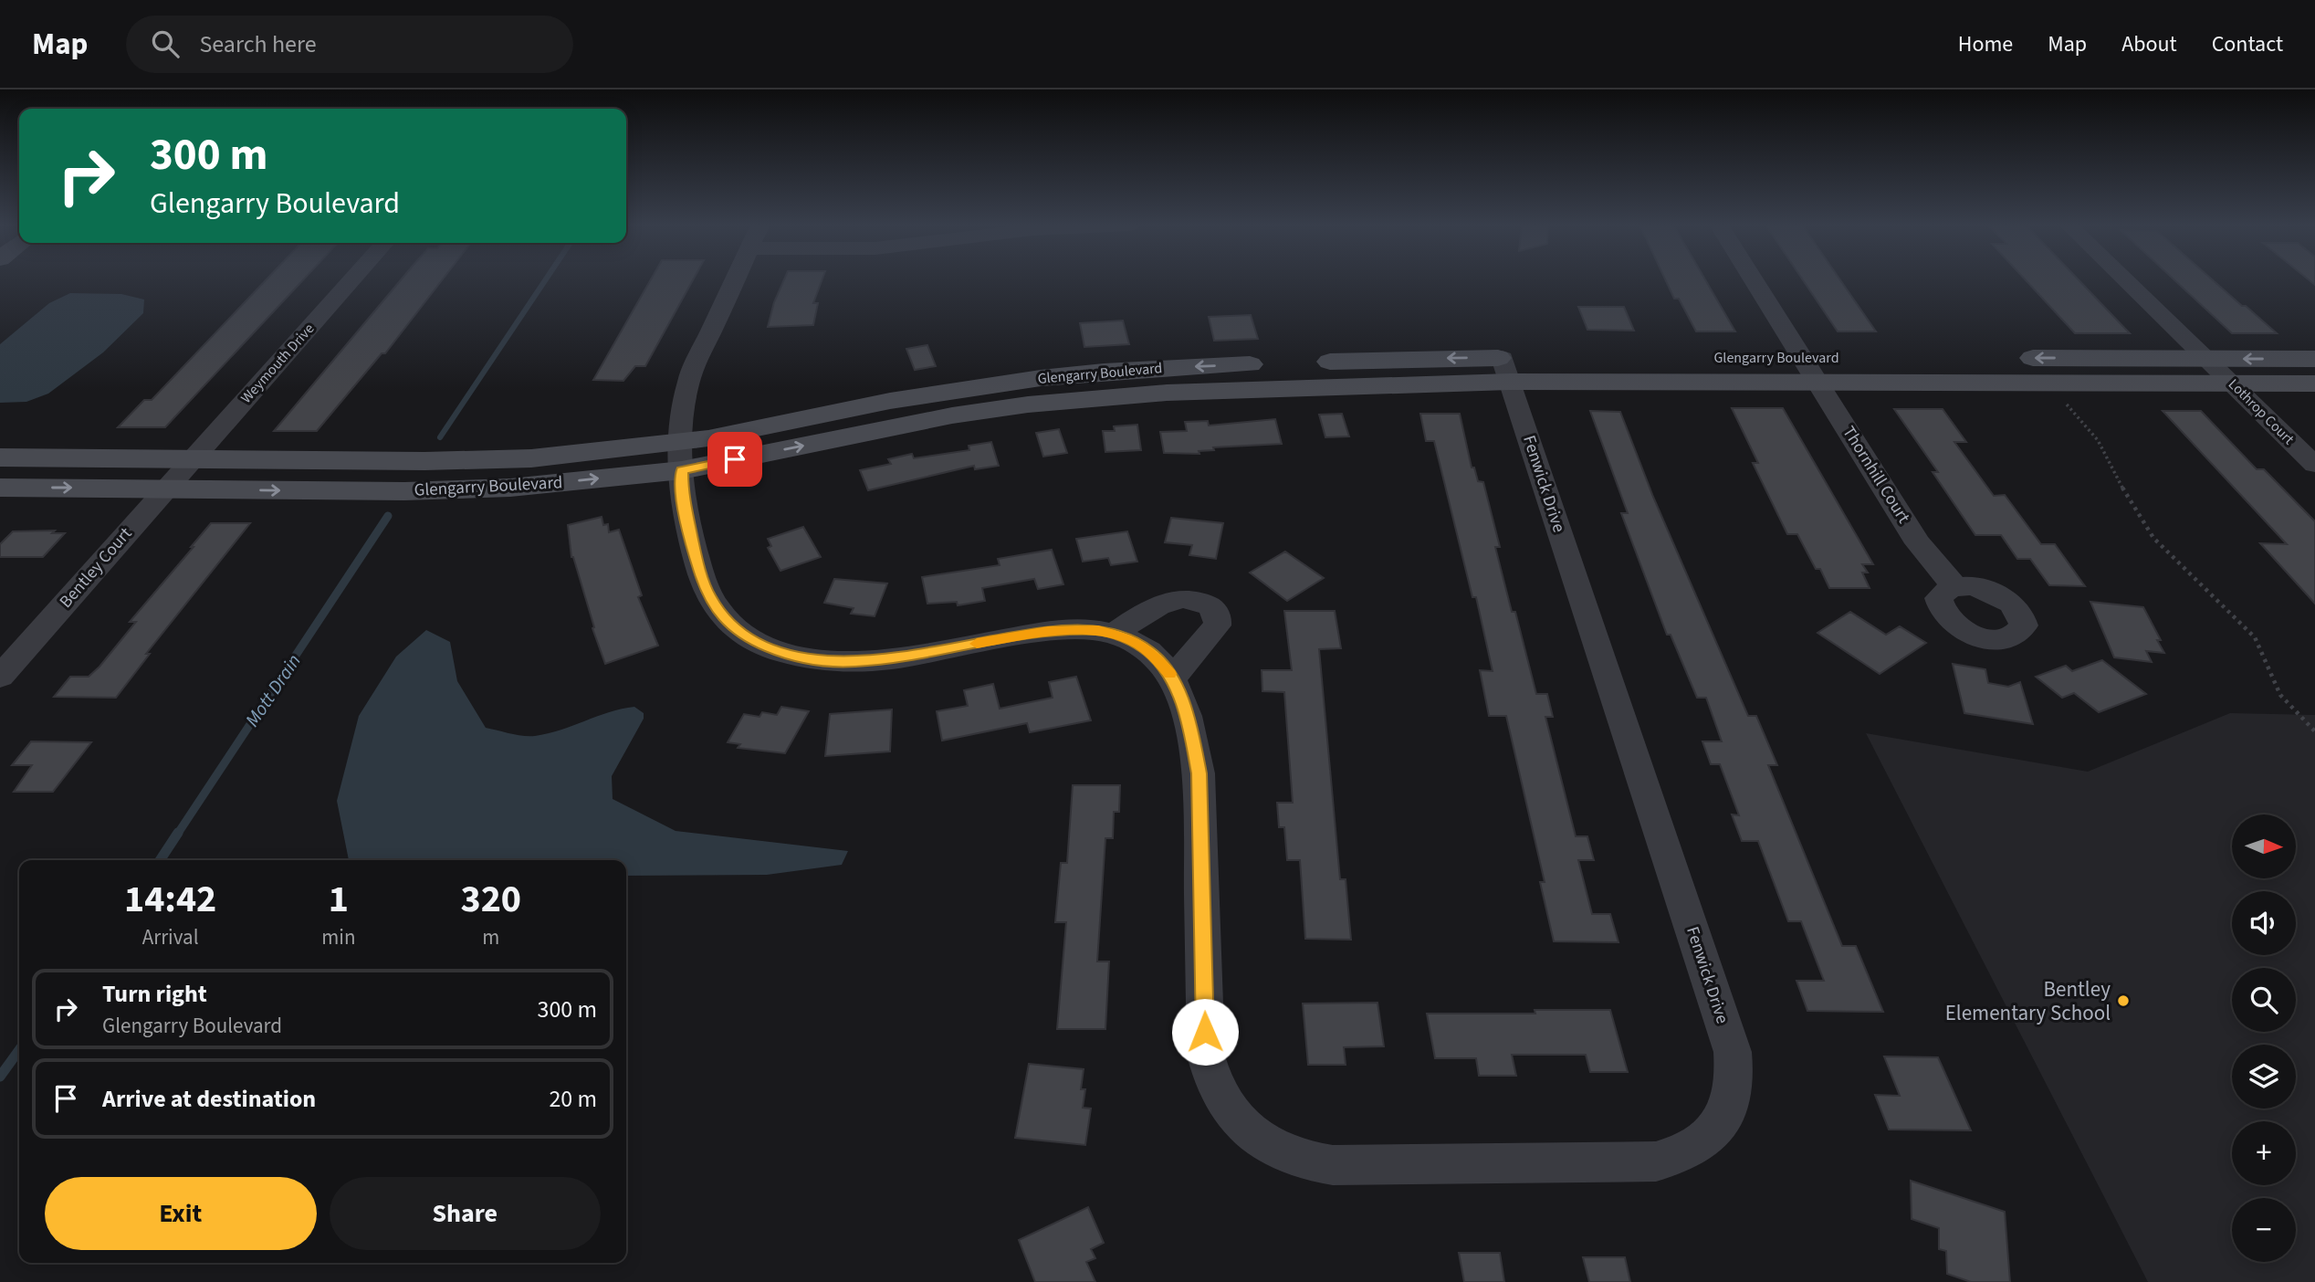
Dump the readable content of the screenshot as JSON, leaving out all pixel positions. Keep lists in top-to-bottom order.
{
  "streets": {
    "street": [
      "Glengarry Boulevard",
      "Weymouth Drive",
      "Lothrop Court",
      "Thornhill Court",
      "Fenwick Drive",
      "Bentley Court"
    ]
  },
  "crossings": [
    ["Glengarry Boulevard", "Weymouth Drive"],
    ["Glengarry Boulevard", "Lothrop Court"],
    ["Glengarry Boulevard", "Thornhill Court"],
    ["Glengarry Boulevard", "Fenwick Drive"],
    ["Glengarry Boulevard", "Bentley Court"],
    ["Weymouth Drive", "Bentley Court"]
  ],
  "water": ["Mott Drain"],
  "places": ["Bentley Elementary School"],
  "north": "right",
  "page": {
    "header": "Map",
    "search": "Search here",
    "nav": [
      "Home",
      "Map",
      "About",
      "Contact"
    ],
    "turn": ["300 m", "Glengarry Boulevard"],
    "map_buttons": ["+", "−"],
    "eta": [
      "14:42",
      "Arrival",
      "1",
      "min",
      "320",
      "m"
    ],
    "list": [
      {
        "name": "Turn right",
        "note": "Glengarry Boulevard",
        "value": "300 m"
      },
      {
        "name": "Arrive at destination",
        "value": "20 m"
      }
    ],
    "buttons": ["Exit", "Share"]
  }
}
